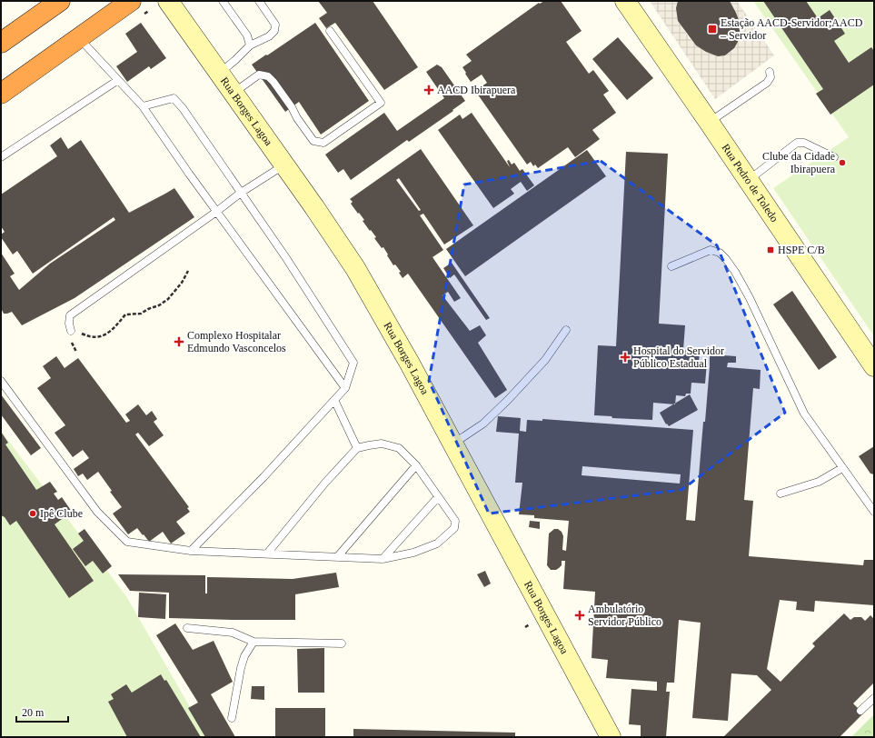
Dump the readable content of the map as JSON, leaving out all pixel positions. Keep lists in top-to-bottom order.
{
  "streets": {
    "street": ["Rua Borges Lagoa", "Rua Pedro de Toledo"]
  },
  "places": {
    "transit": ["Estação AACD-Servidor;AACD – Servidor", "HSPE C/B"],
    "health": [
      "AACD Ibirapuera",
      "Complexo Hospitalar Edmundo Vasconcelos",
      "Hospital do Servidor Público Estadual",
      "Ambulatório Servidor Público"
    ],
    "other": ["Clube da Cidade Ibirapuera", "Ipê Clube"]
  },
  "scale_bar": "20 m"
}
